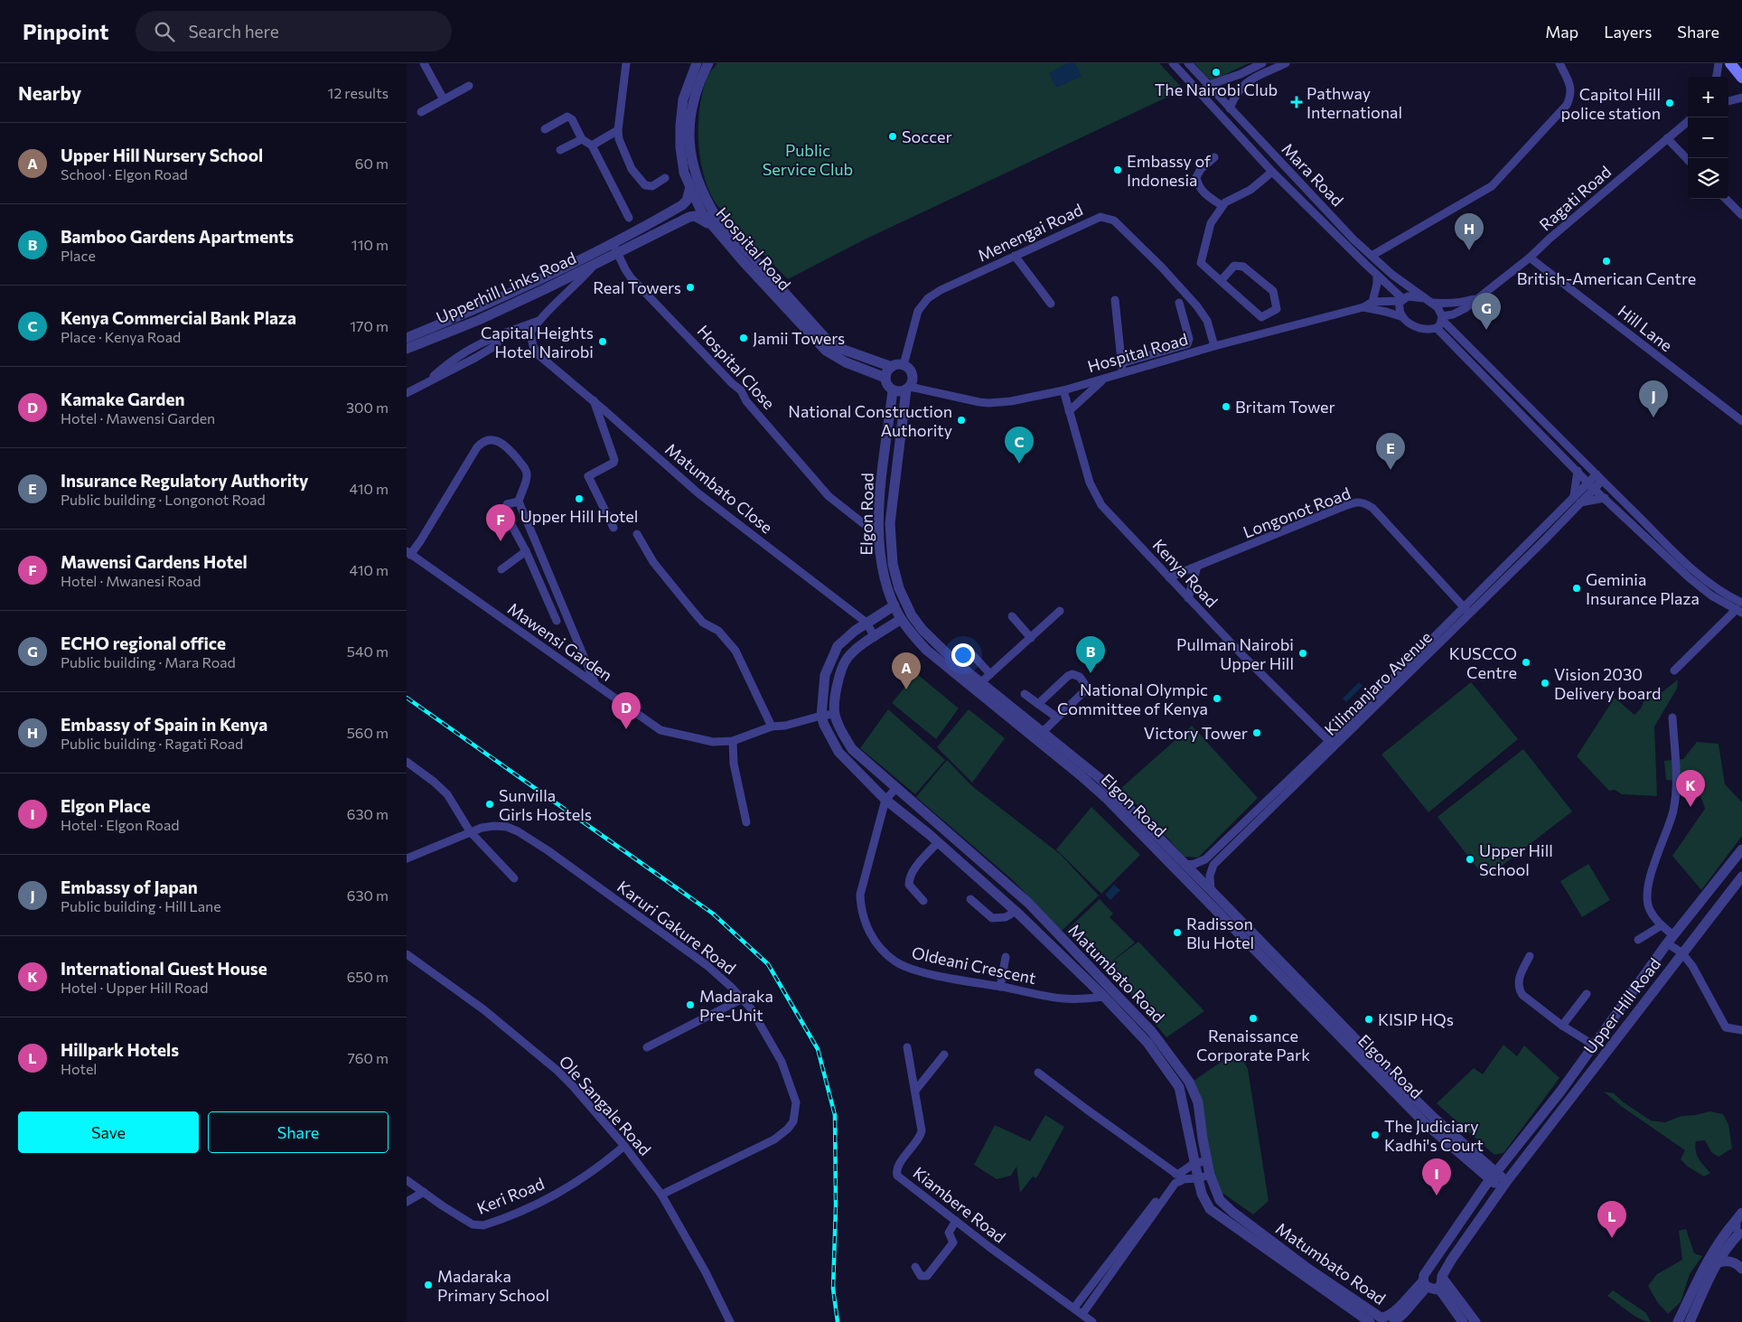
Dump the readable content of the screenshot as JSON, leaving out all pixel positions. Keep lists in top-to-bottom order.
{
  "streets": {
    "street": [
      "Mara Road",
      "Ragati Road",
      "Menengai Road",
      "Hospital Road",
      "Upperhill Links Road",
      "Hill Lane",
      "Hospital Close",
      "Matumbato Close",
      "Longonot Road",
      "Elgon Road",
      "Kenya Road",
      "Mawensi Garden",
      "Kilimanjaro Avenue",
      "Karuri Gakure Road",
      "Oldeani Crescent",
      "Matumbato Road",
      "Upper Hill Road",
      "Ole Sangale Road",
      "Keri Road",
      "Kiambere Road"
    ]
  },
  "crossings": [
    ["Mara Road", "Ragati Road"],
    ["Mara Road", "Kilimanjaro Avenue"],
    ["Ragati Road", "Hill Lane"],
    ["Menengai Road", "Hospital Road"],
    ["Menengai Road", "Elgon Road"],
    ["Hospital Road", "Elgon Road"],
    ["Hospital Road", "Kenya Road"],
    ["Upperhill Links Road", "Hospital Close"],
    ["Hospital Close", "Elgon Road"],
    ["Matumbato Close", "Matumbato Road"],
    ["Longonot Road", "Kenya Road"],
    ["Longonot Road", "Kilimanjaro Avenue"],
    ["Elgon Road", "Kilimanjaro Avenue"],
    ["Elgon Road", "Matumbato Road"],
    ["Elgon Road", "Upper Hill Road"],
    ["Kenya Road", "Kilimanjaro Avenue"],
    ["Mawensi Garden", "Matumbato Road"],
    ["Karuri Gakure Road", "Ole Sangale Road"],
    ["Oldeani Crescent", "Matumbato Road"],
    ["Matumbato Road", "Upper Hill Road"],
    ["Ole Sangale Road", "Keri Road"]
  ],
  "parks": ["Public Service Club"],
  "places": {
    "other": [
      "The Nairobi Club",
      "Capitol Hill police station",
      "Soccer",
      "Embassy of Indonesia",
      "British-American Centre",
      "Real Towers",
      "Jamii Towers",
      "Capital Heights Hotel Nairobi",
      "Britam Tower",
      "National Construction Authority",
      "Upper Hill Hotel",
      "Geminia Insurance Plaza",
      "Pullman Nairobi Upper Hill",
      "KUSCCO Centre",
      "Vision 2030 Delivery board",
      "National Olympic Committee of Kenya",
      "Victory Tower",
      "Sunvilla Girls Hostels",
      "Upper Hill School",
      "Radisson Blu Hotel",
      "Madaraka Pre-Unit",
      "Renaissance Corporate Park",
      "KISIP HQs",
      "The Judiciary Kadhi's Court",
      "Madaraka Primary School"
    ],
    "health": ["Pathway International"]
  },
  "page": {
    "header": "Pinpoint",
    "search": "Search here",
    "nav": ["Map", "Layers", "Share"],
    "heading": ["Nearby", "12 results"],
    "map_buttons": ["+", "−"],
    "list": [
      {
        "mark": "A",
        "name": "Upper Hill Nursery School",
        "note": "School · Elgon Road",
        "value": "60 m"
      },
      {
        "mark": "B",
        "name": "Bamboo Gardens Apartments",
        "note": "Place",
        "value": "110 m"
      },
      {
        "mark": "C",
        "name": "Kenya Commercial Bank Plaza",
        "note": "Place · Kenya Road",
        "value": "170 m"
      },
      {
        "mark": "D",
        "name": "Kamake Garden",
        "note": "Hotel · Mawensi Garden",
        "value": "300 m"
      },
      {
        "mark": "E",
        "name": "Insurance Regulatory Authority",
        "note": "Public building · Longonot Road",
        "value": "410 m"
      },
      {
        "mark": "F",
        "name": "Mawensi Gardens Hotel",
        "note": "Hotel · Mwanesi Road",
        "value": "410 m"
      },
      {
        "mark": "G",
        "name": "ECHO regional office",
        "note": "Public building · Mara Road",
        "value": "540 m"
      },
      {
        "mark": "H",
        "name": "Embassy of Spain in Kenya",
        "note": "Public building · Ragati Road",
        "value": "560 m"
      },
      {
        "mark": "I",
        "name": "Elgon Place",
        "note": "Hotel · Elgon Road",
        "value": "630 m"
      },
      {
        "mark": "J",
        "name": "Embassy of Japan",
        "note": "Public building · Hill Lane",
        "value": "630 m"
      },
      {
        "mark": "K",
        "name": "International Guest House",
        "note": "Hotel · Upper Hill Road",
        "value": "650 m"
      },
      {
        "mark": "L",
        "name": "Hillpark Hotels",
        "note": "Hotel",
        "value": "760 m"
      }
    ],
    "pins": [
      "H",
      "G",
      "J",
      "C",
      "E",
      "F",
      "B",
      "A",
      "D",
      "K",
      "I",
      "L"
    ],
    "buttons": ["Save", "Share"]
  }
}
